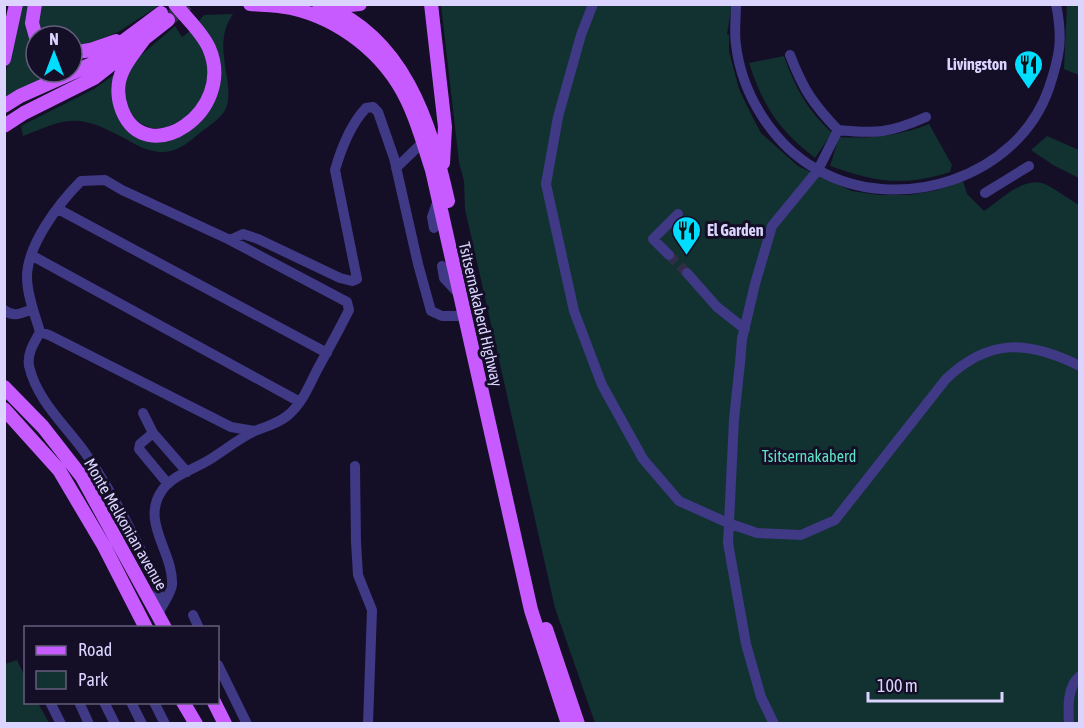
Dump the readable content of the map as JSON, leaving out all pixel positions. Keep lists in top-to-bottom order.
{
  "streets": {
    "main road": ["Tsitsernakaberd Highway", "Monte Melkonian avenue"]
  },
  "parks": ["Tsitsernakaberd"],
  "places": {
    "restaurant": ["Livingston", "El Garden"]
  },
  "legend": ["Road", "Park"],
  "scale_bar": "100 m",
  "north": "top"
}
